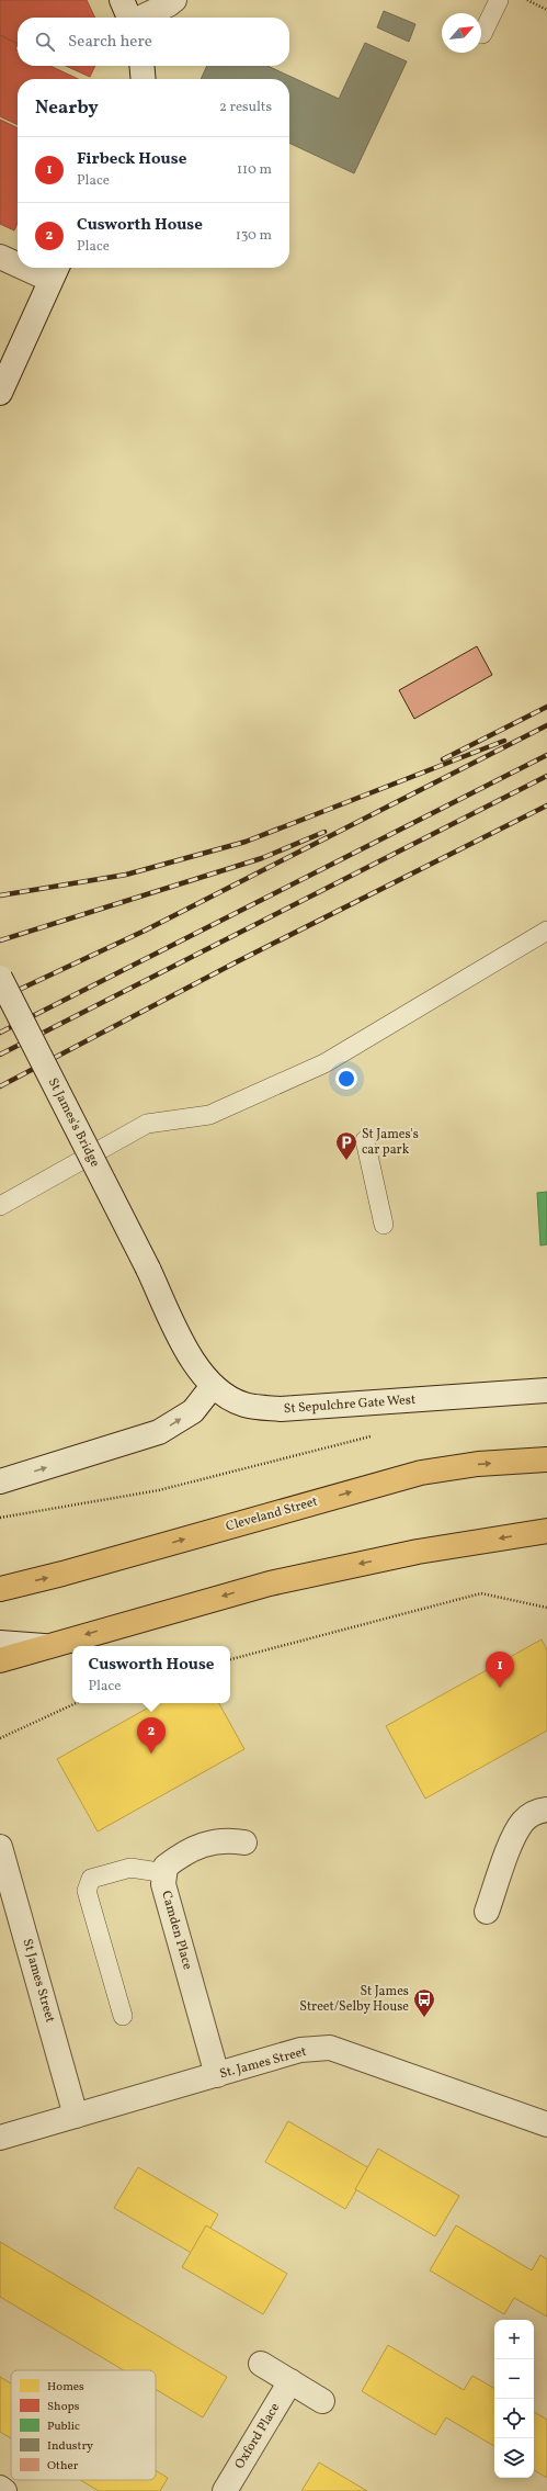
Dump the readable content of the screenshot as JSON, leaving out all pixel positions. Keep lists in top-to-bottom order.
{
  "streets": {
    "highway": ["Cleveland Street"],
    "street": [
      "St James's Bridge",
      "St Sepulchre Gate West",
      "Camden Place",
      "St James Street",
      "St. James Street",
      "Oxford Place"
    ]
  },
  "crossings": [
    ["St James's Bridge", "St Sepulchre Gate West"],
    ["Camden Place", "St. James Street"],
    ["St James Street", "St. James Street"]
  ],
  "places": {
    "parking": ["St James's car park"],
    "bus stop": ["St James Street/Selby House"]
  },
  "legend": [
    "Homes",
    "Shops",
    "Public",
    "Industry",
    "Other"
  ],
  "north": "top right",
  "page": {
    "search": "Search here",
    "heading": ["Nearby", "2 results"],
    "list": [
      {
        "mark": "1",
        "name": "Firbeck House",
        "note": "Place",
        "value": "110 m"
      },
      {
        "mark": "2",
        "name": "Cusworth House",
        "note": "Place",
        "value": "130 m"
      }
    ],
    "popup": ["Cusworth House", "Place"],
    "pins": ["1", "2"],
    "map_buttons": ["+", "−"]
  }
}
